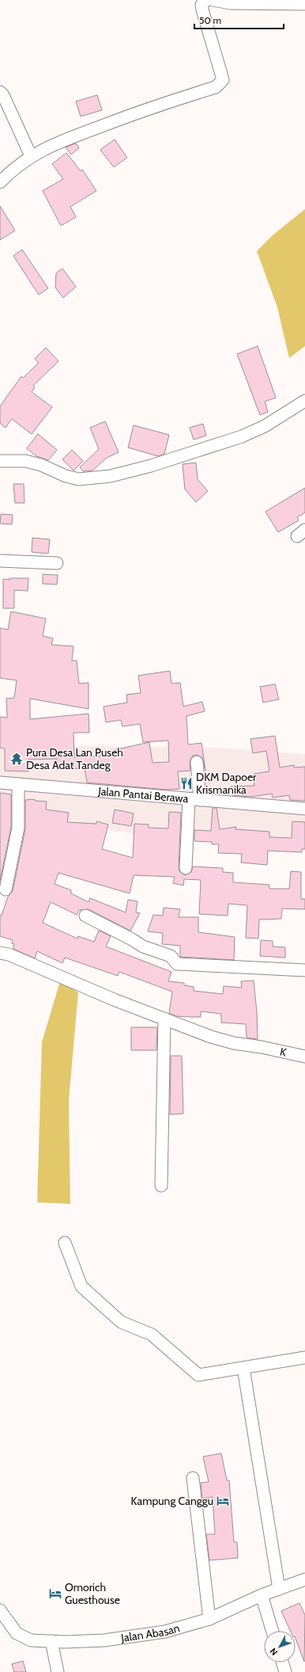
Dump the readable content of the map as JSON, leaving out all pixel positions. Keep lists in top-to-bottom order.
{
  "streets": {
    "street": ["Jalan Pantai Berawa", "K", "Jalan Abasan"]
  },
  "places": {
    "temple": ["Pura Desa Lan Puseh Desa Adat Tandeg"],
    "restaurant": ["DKM Dapoer Krismanika"],
    "hotel": ["Kampung Canggu", "Omorich Guesthouse"]
  },
  "scale_bar": "50 m",
  "north": "bottom left"
}
